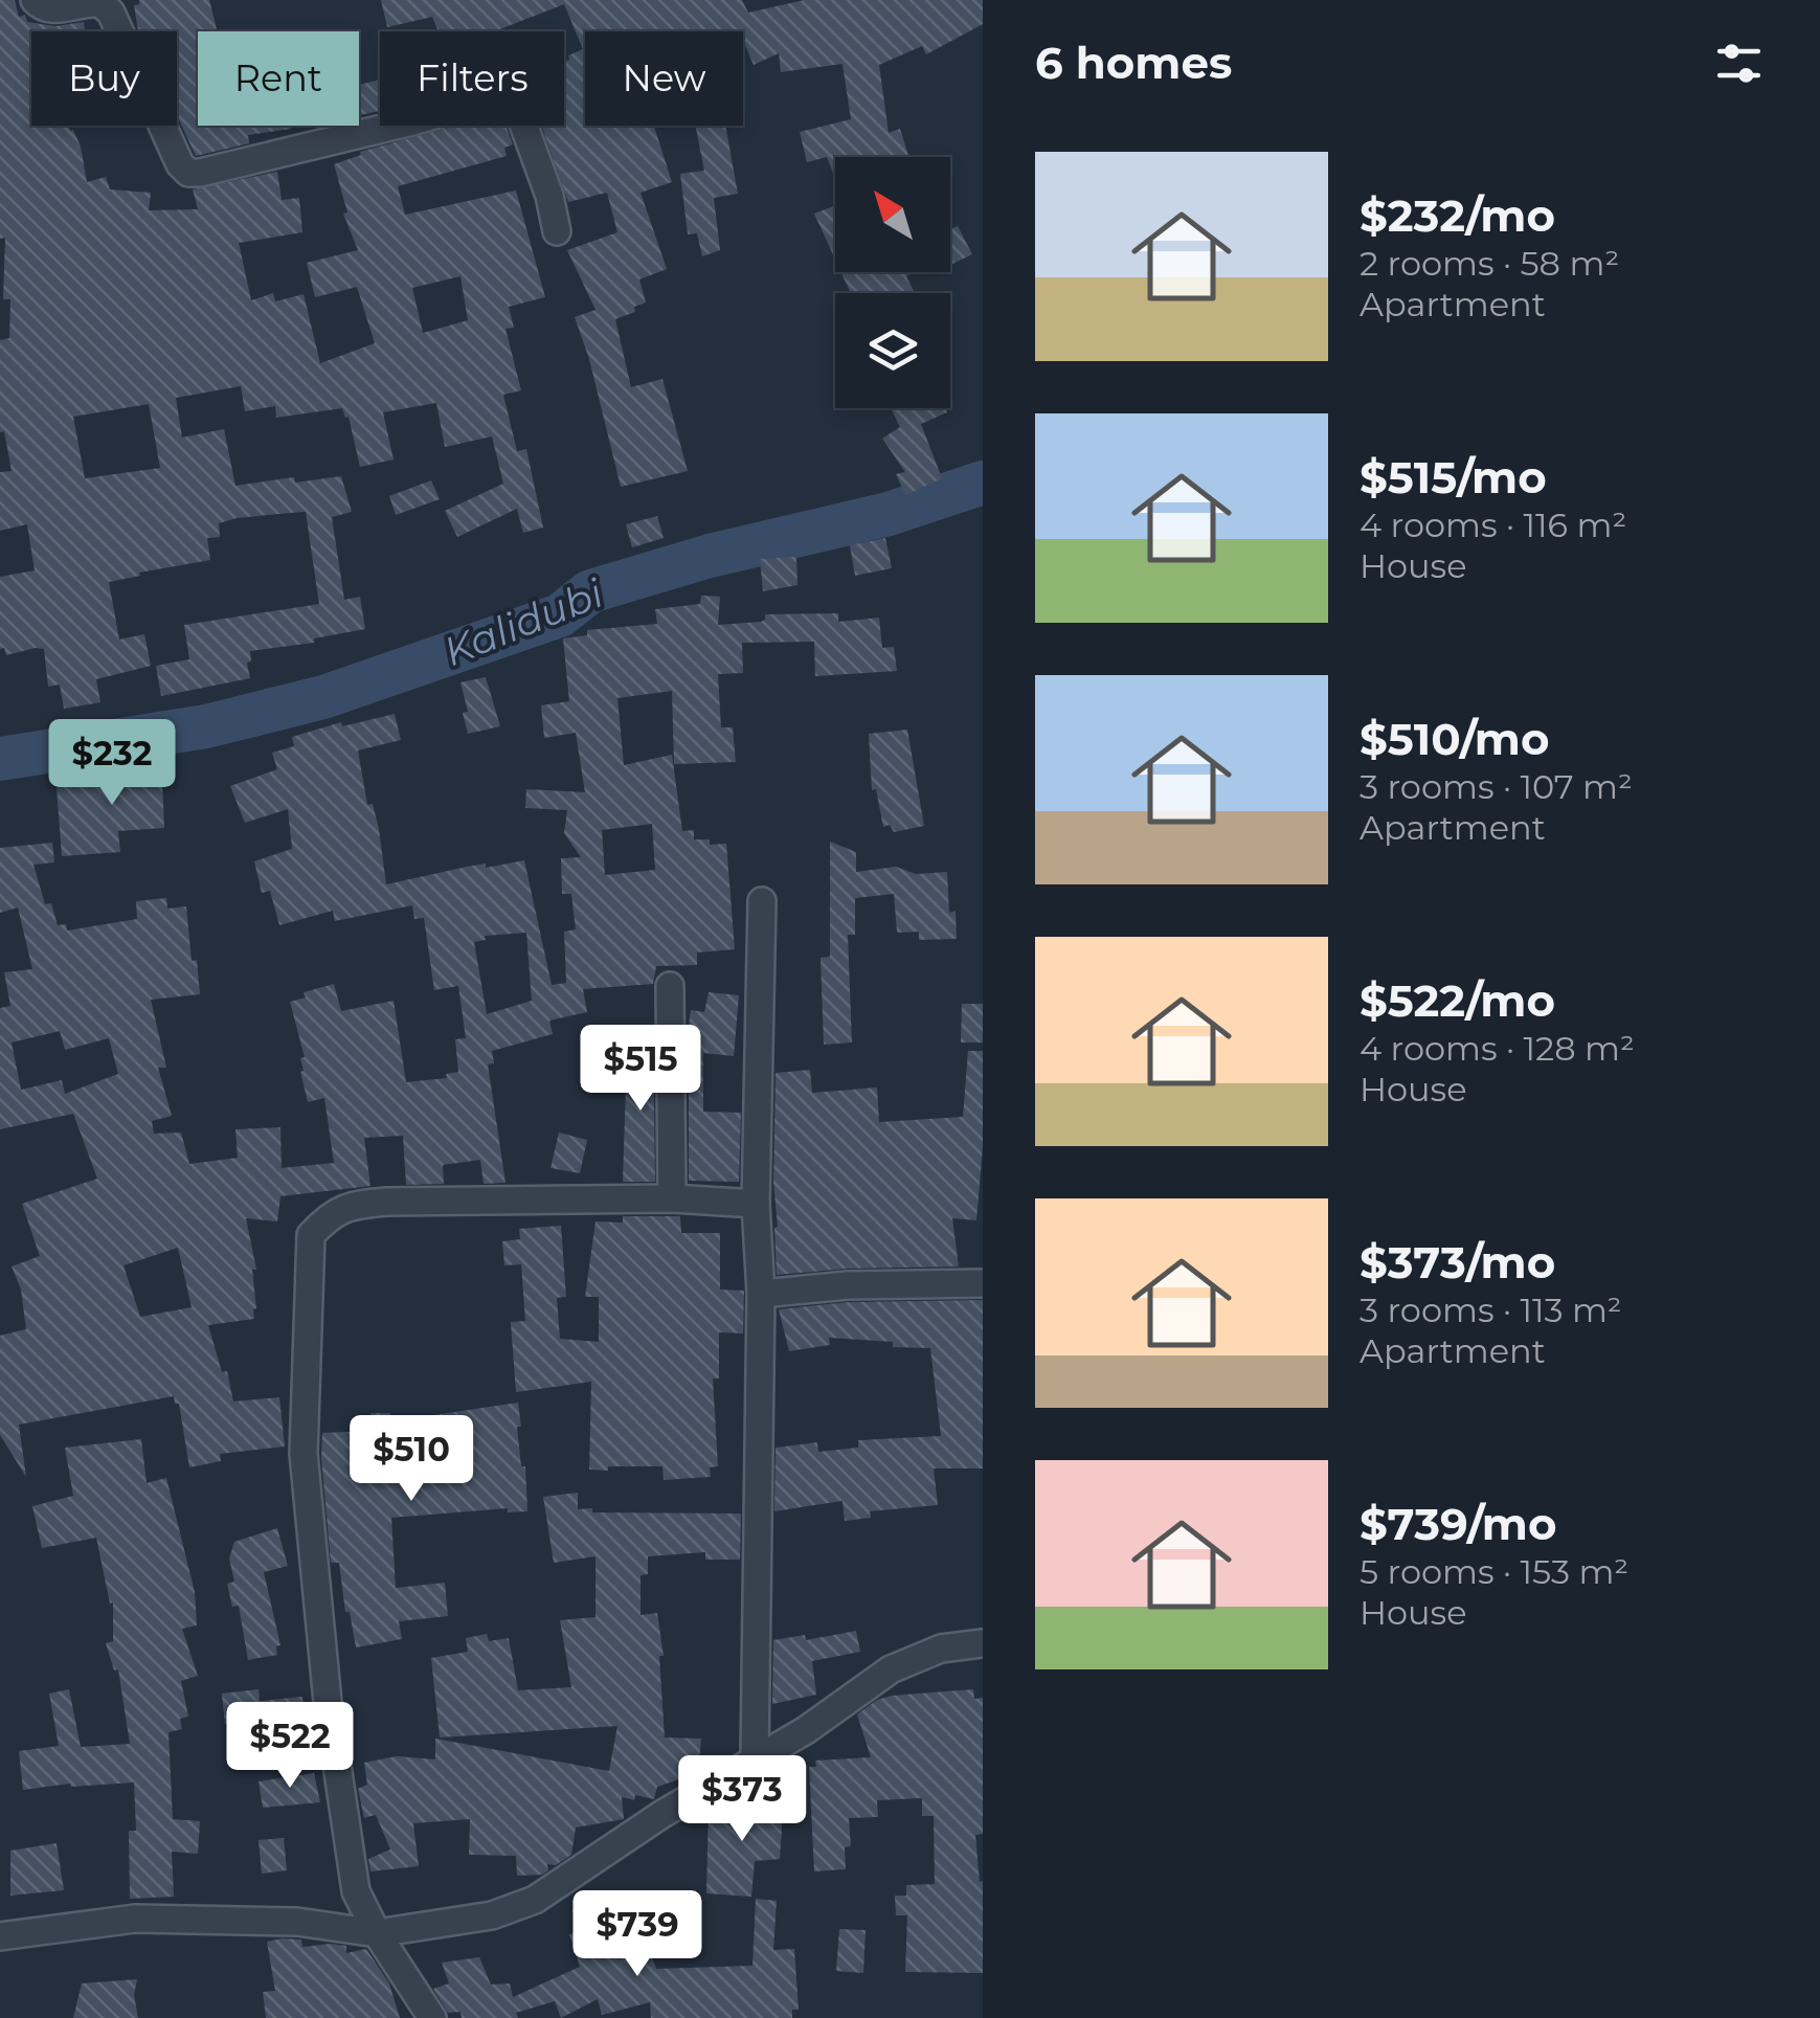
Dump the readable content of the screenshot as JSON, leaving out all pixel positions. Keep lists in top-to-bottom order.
{
  "water": ["Kalidubi"],
  "north": "top left",
  "page": {
    "heading": "6 homes",
    "chip": [
      "Buy",
      "Rent",
      "Filters",
      "New"
    ],
    "list": [
      {
        "name": "$232/mo",
        "note": "2 rooms · 58 m² · Apartment"
      },
      {
        "name": "$515/mo",
        "note": "4 rooms · 116 m² · House"
      },
      {
        "name": "$510/mo",
        "note": "3 rooms · 107 m² · Apartment"
      },
      {
        "name": "$522/mo",
        "note": "4 rooms · 128 m² · House"
      },
      {
        "name": "$373/mo",
        "note": "3 rooms · 113 m² · Apartment"
      },
      {
        "name": "$739/mo",
        "note": "5 rooms · 153 m² · House"
      }
    ],
    "price": [
      "$232",
      "$515",
      "$510",
      "$522",
      "$373",
      "$739"
    ]
  }
}
